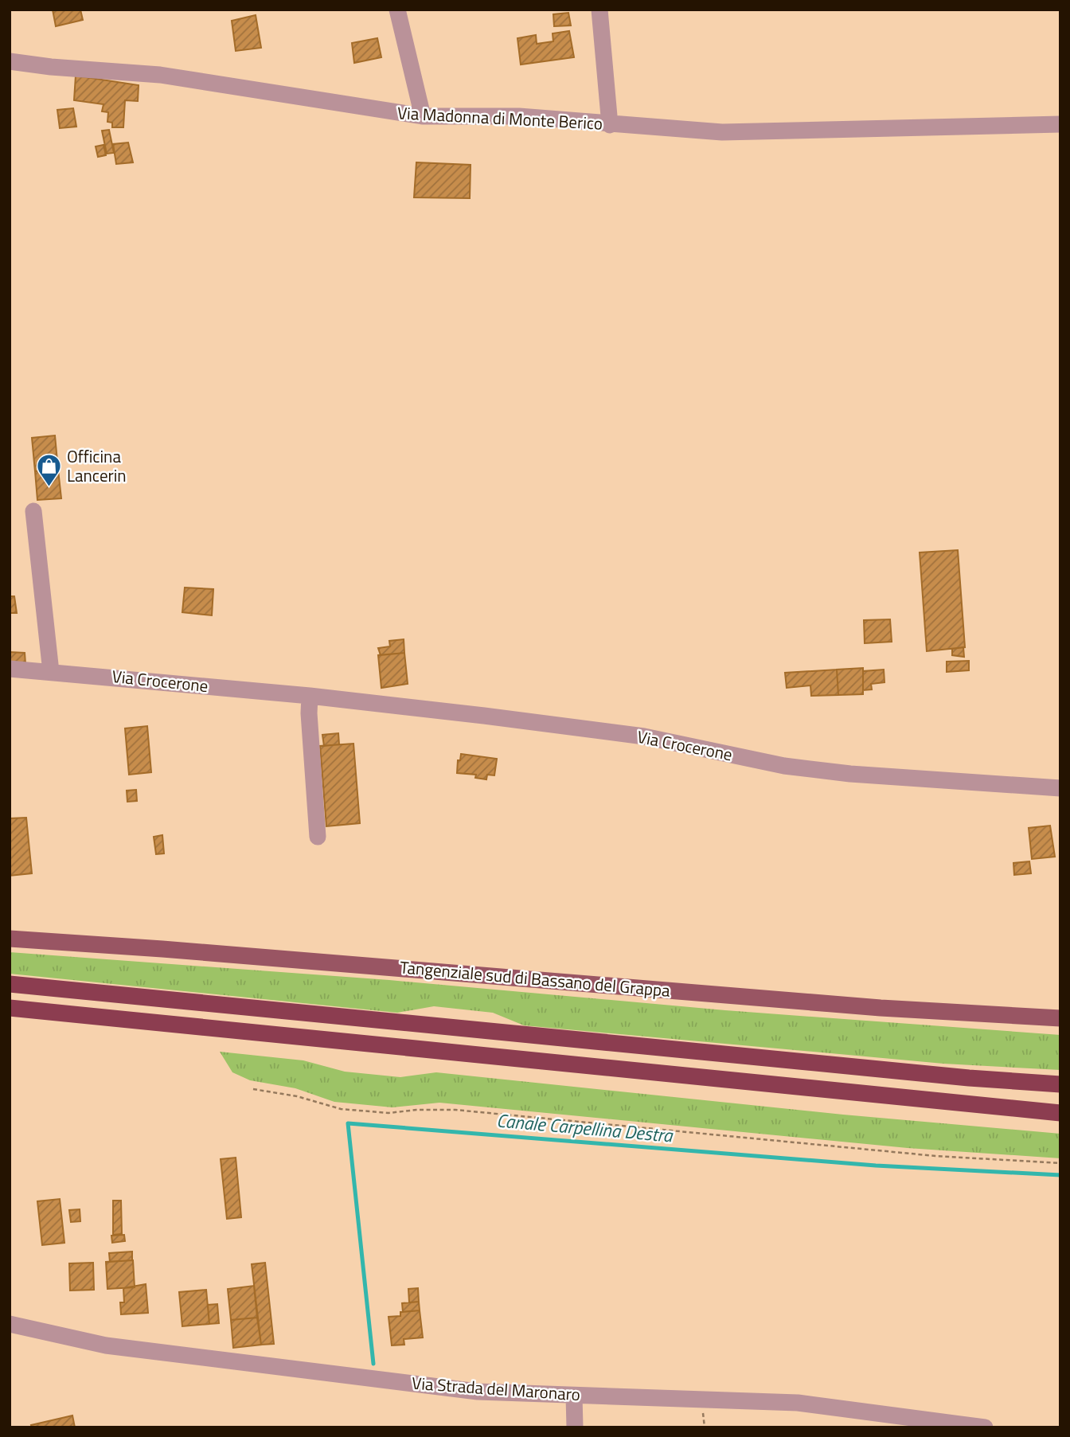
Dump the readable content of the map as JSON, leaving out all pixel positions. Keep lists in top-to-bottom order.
{
  "streets": {
    "main road": ["Tangenziale sud di Bassano del Grappa"],
    "street": ["Via Madonna di Monte Berico", "Via Crocerone", "Via Strada del Maronaro"]
  },
  "water": ["Canale Carpellina Destra"],
  "places": {
    "shop": ["Officina Lancerin"]
  }
}
